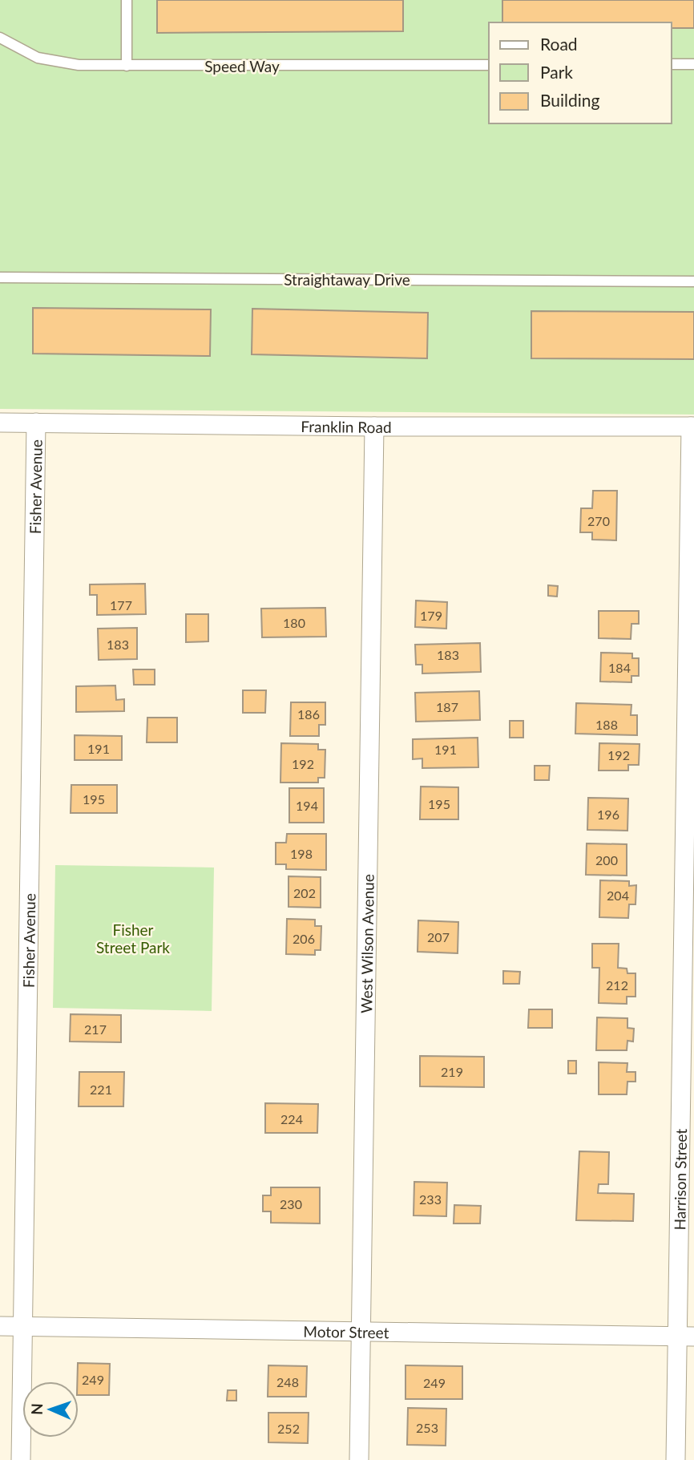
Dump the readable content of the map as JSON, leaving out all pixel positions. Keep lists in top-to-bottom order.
{
  "streets": {
    "street": [
      "Franklin Road",
      "Fisher Avenue",
      "West Wilson Avenue",
      "Harrison Street",
      "Motor Street"
    ],
    "lane": ["Speed Way", "Straightaway Drive"]
  },
  "crossings": [
    ["Franklin Road", "Fisher Avenue"],
    ["Franklin Road", "West Wilson Avenue"],
    ["Franklin Road", "Harrison Street"],
    ["Fisher Avenue", "Motor Street"],
    ["West Wilson Avenue", "Motor Street"],
    ["Harrison Street", "Motor Street"]
  ],
  "parks": ["Fisher Street Park"],
  "house_numbers": [
    "270",
    "177",
    "179",
    "180",
    "183",
    "183",
    "184",
    "187",
    "186",
    "188",
    "191",
    "191",
    "192",
    "192",
    "195",
    "195",
    "194",
    "196",
    "198",
    "200",
    "202",
    "204",
    "207",
    "206",
    "212",
    "217",
    "219",
    "221",
    "224",
    "233",
    "230",
    "249",
    "248",
    "249",
    "253",
    "252"
  ],
  "legend": ["Road", "Park", "Building"],
  "north": "left"
}
